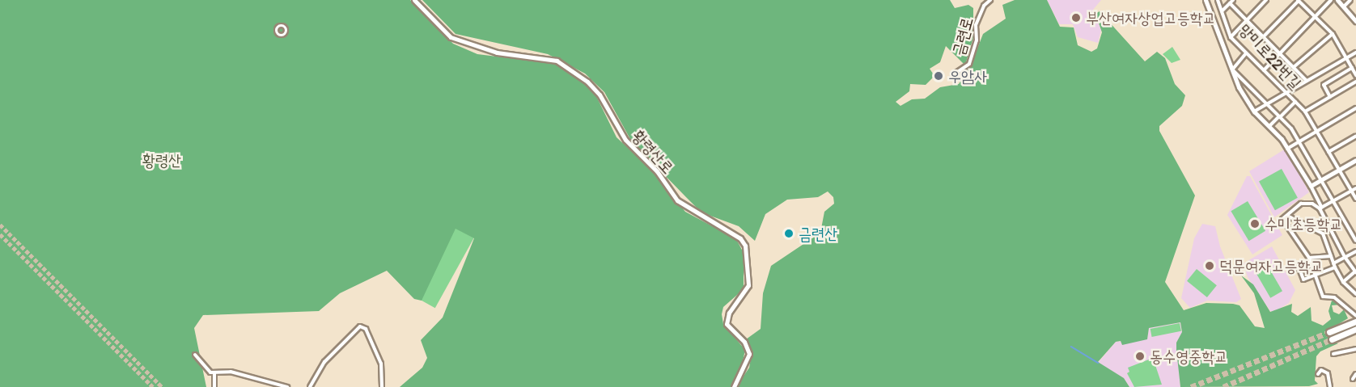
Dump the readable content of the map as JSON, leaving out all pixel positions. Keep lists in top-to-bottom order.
{
  "streets": {
    "street": ["금련로", "망미로22번길", "황령산로"]
  },
  "parks": ["황령산"],
  "places": [
    "부산여자상업고등학교",
    "우암사",
    "수미초등학교",
    "금련산",
    "덕문여자고등학교",
    "동수영중학교"
  ]
}
